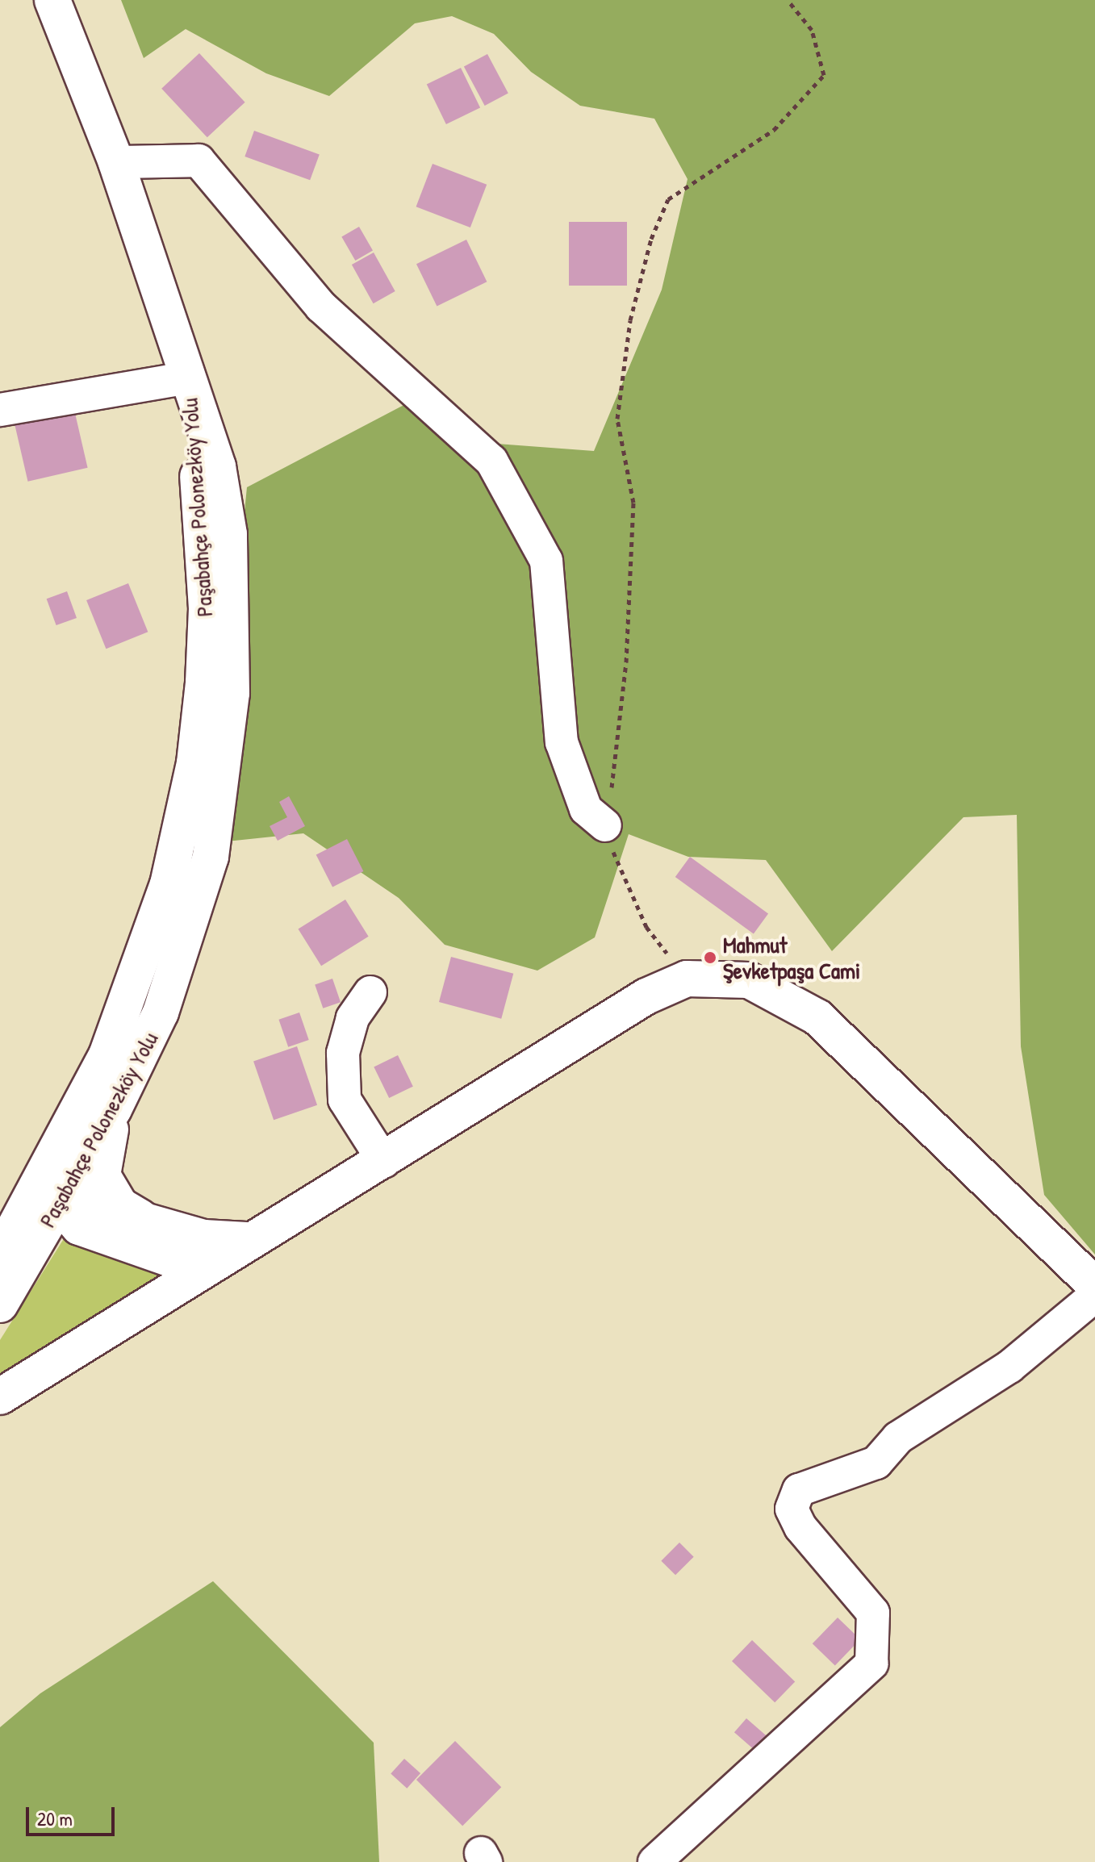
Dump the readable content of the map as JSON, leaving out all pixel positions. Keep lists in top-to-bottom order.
{
  "streets": {
    "main road": ["Paşabahçe Polonezköy Yolu"]
  },
  "places": ["Mahmut Şevketpaşa Cami"],
  "scale_bar": "20 m"
}
